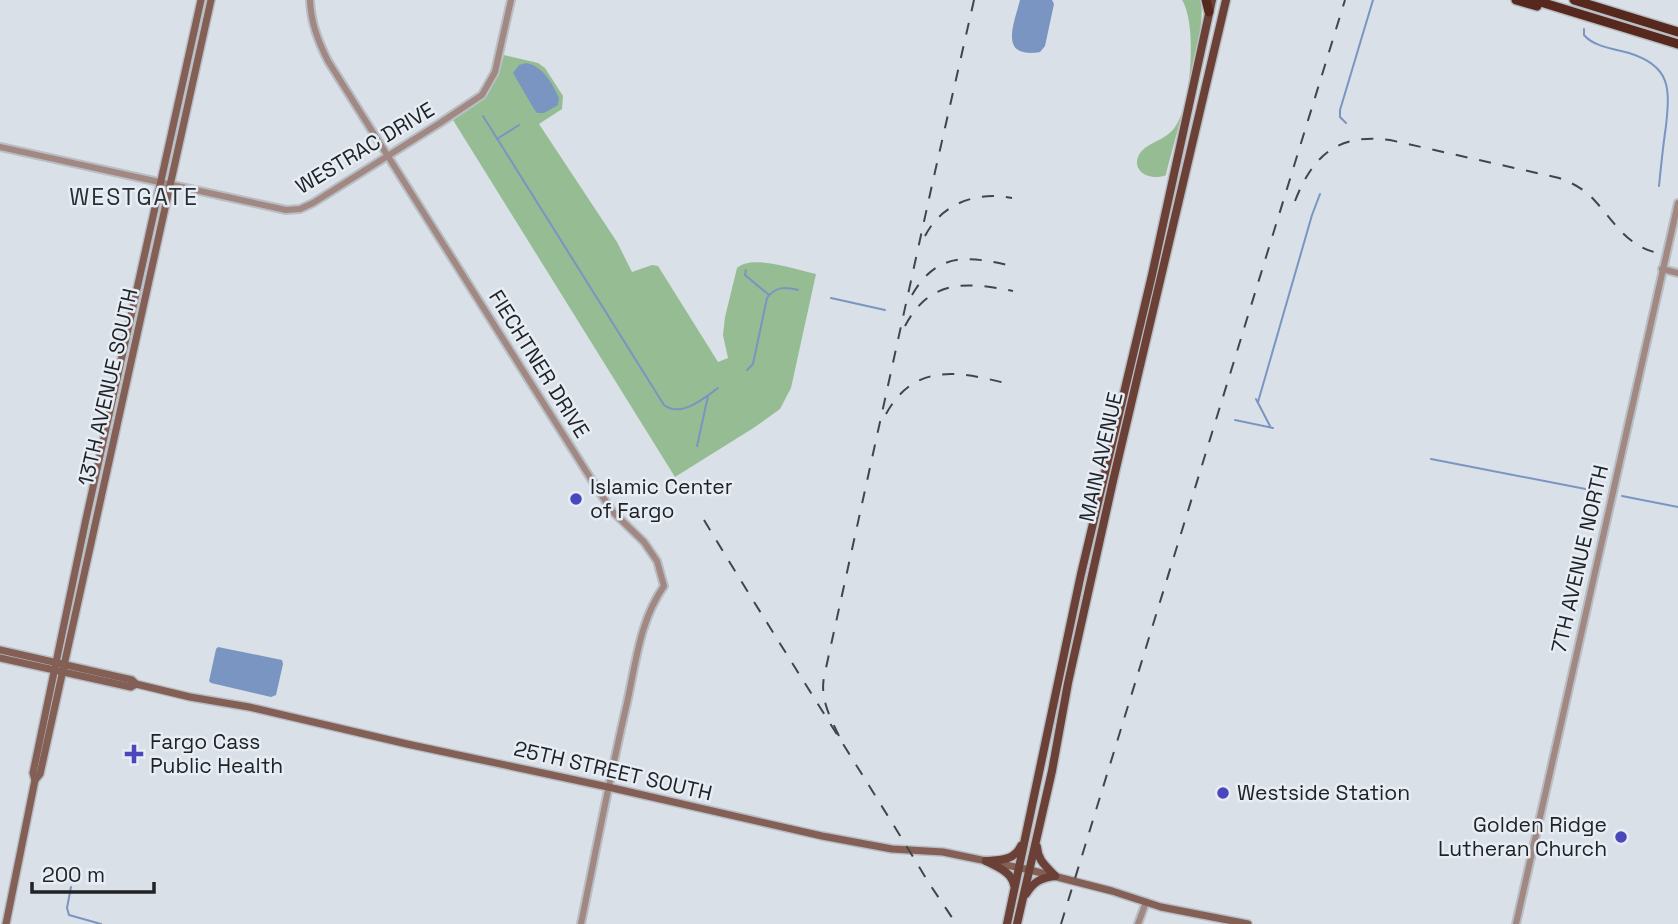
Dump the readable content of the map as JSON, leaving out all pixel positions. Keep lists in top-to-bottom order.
{
  "streets": {
    "main road": ["13TH AVENUE SOUTH", "MAIN AVENUE", "25TH STREET SOUTH"],
    "street": ["WESTRAC DRIVE", "FIECHTNER DRIVE", "7TH AVENUE NORTH"]
  },
  "crossings": [
    ["WESTRAC DRIVE", "FIECHTNER DRIVE"],
    ["WESTRAC DRIVE", "13TH AVENUE SOUTH"],
    ["FIECHTNER DRIVE", "25TH STREET SOUTH"],
    ["13TH AVENUE SOUTH", "25TH STREET SOUTH"],
    ["MAIN AVENUE", "25TH STREET SOUTH"]
  ],
  "districts": ["WESTGATE"],
  "places": {
    "other": ["Islamic Center of Fargo", "Westside Station", "Golden Ridge Lutheran Church"],
    "health": ["Fargo Cass Public Health"]
  },
  "scale_bar": "200 m"
}
